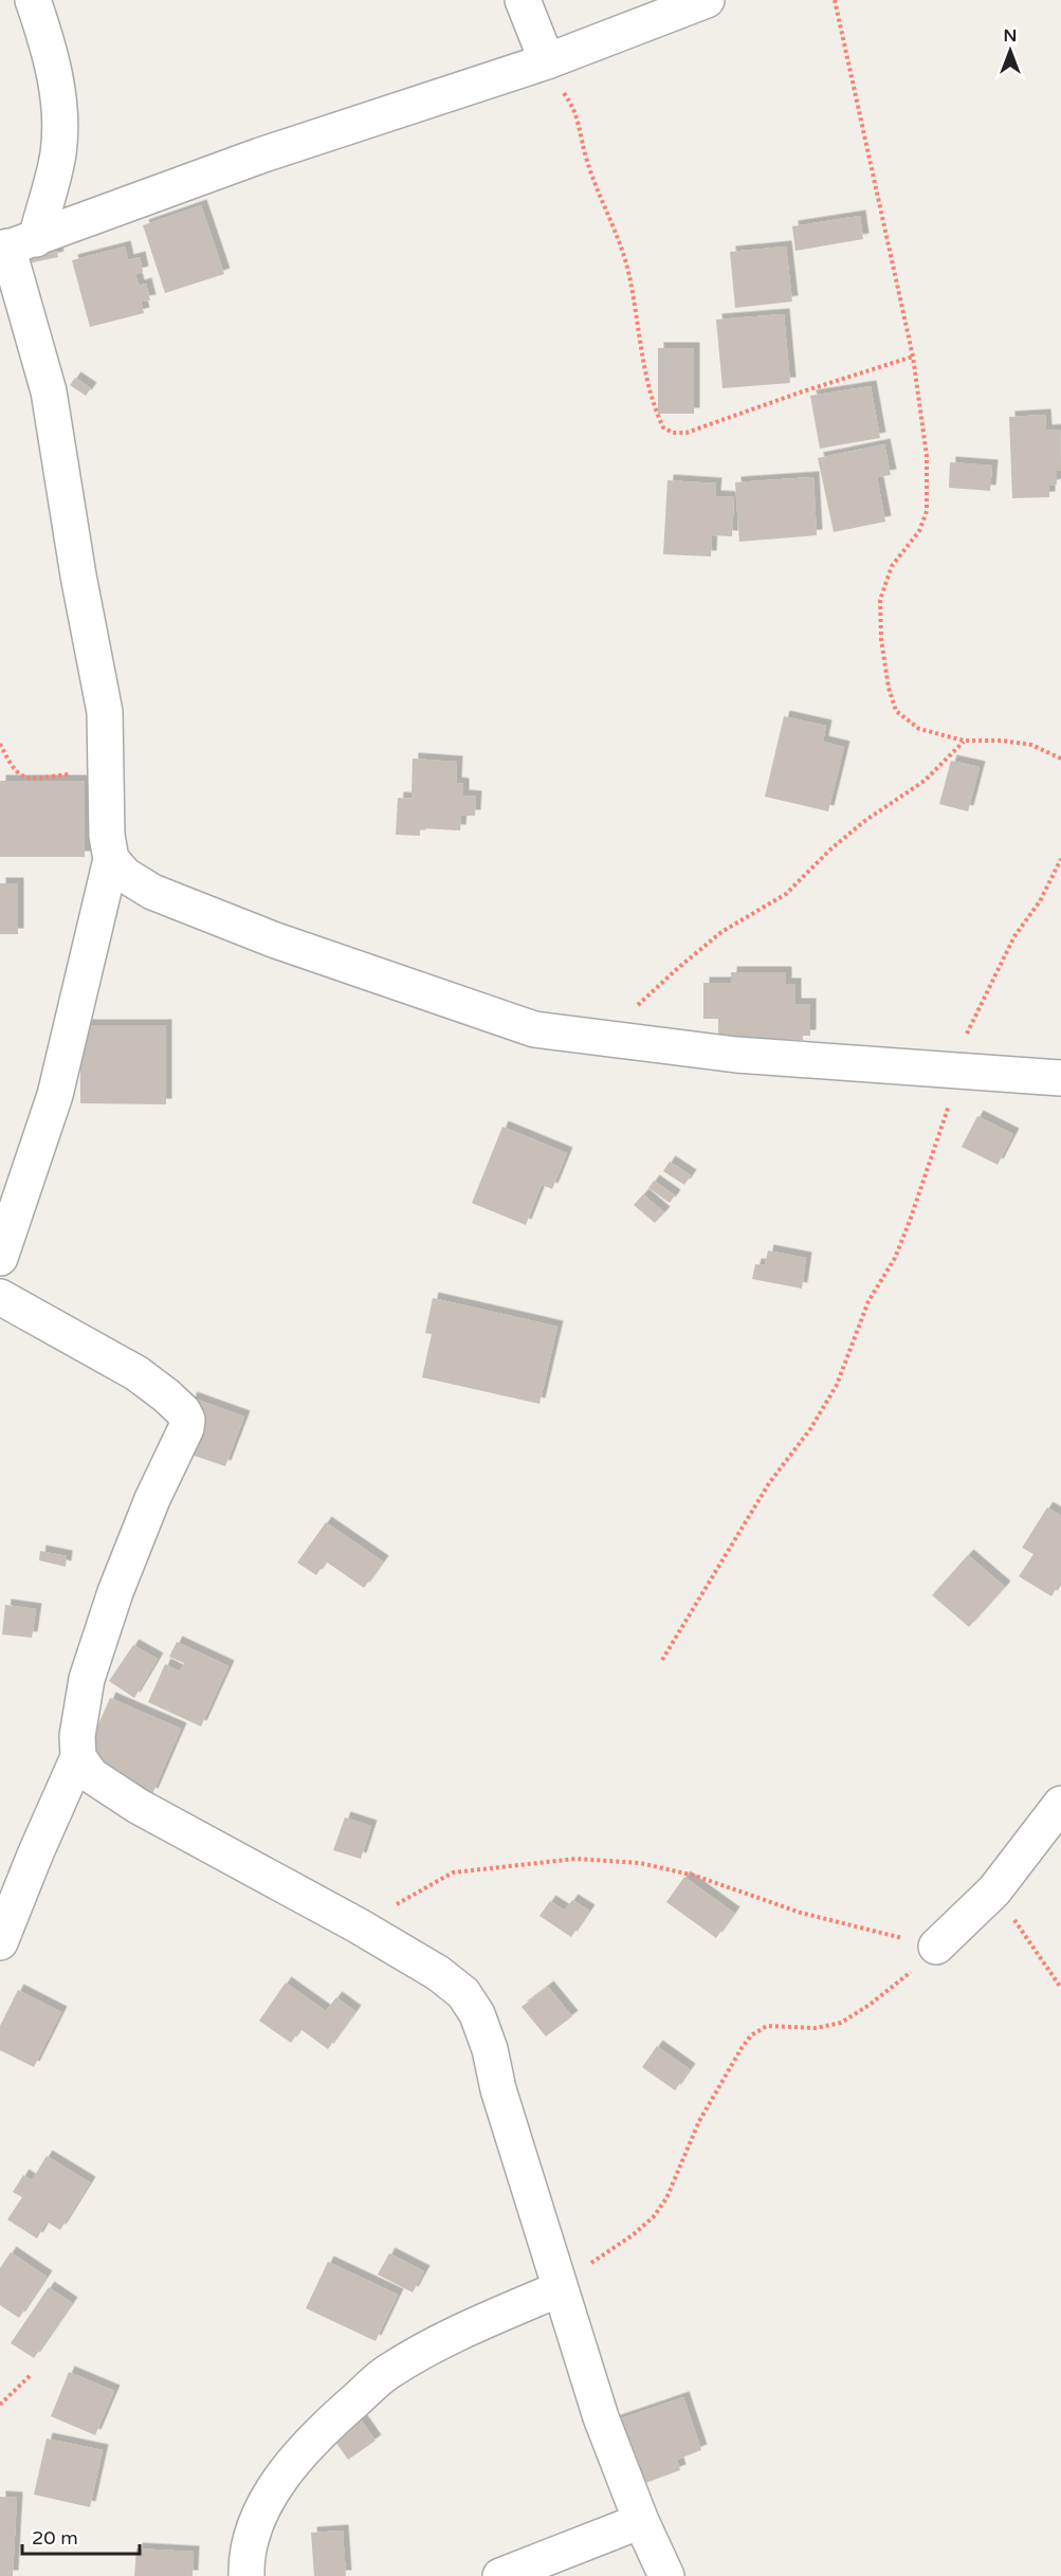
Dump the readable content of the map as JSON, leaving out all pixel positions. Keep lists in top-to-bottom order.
{
  "scale_bar": "20 m",
  "north": "top"
}
